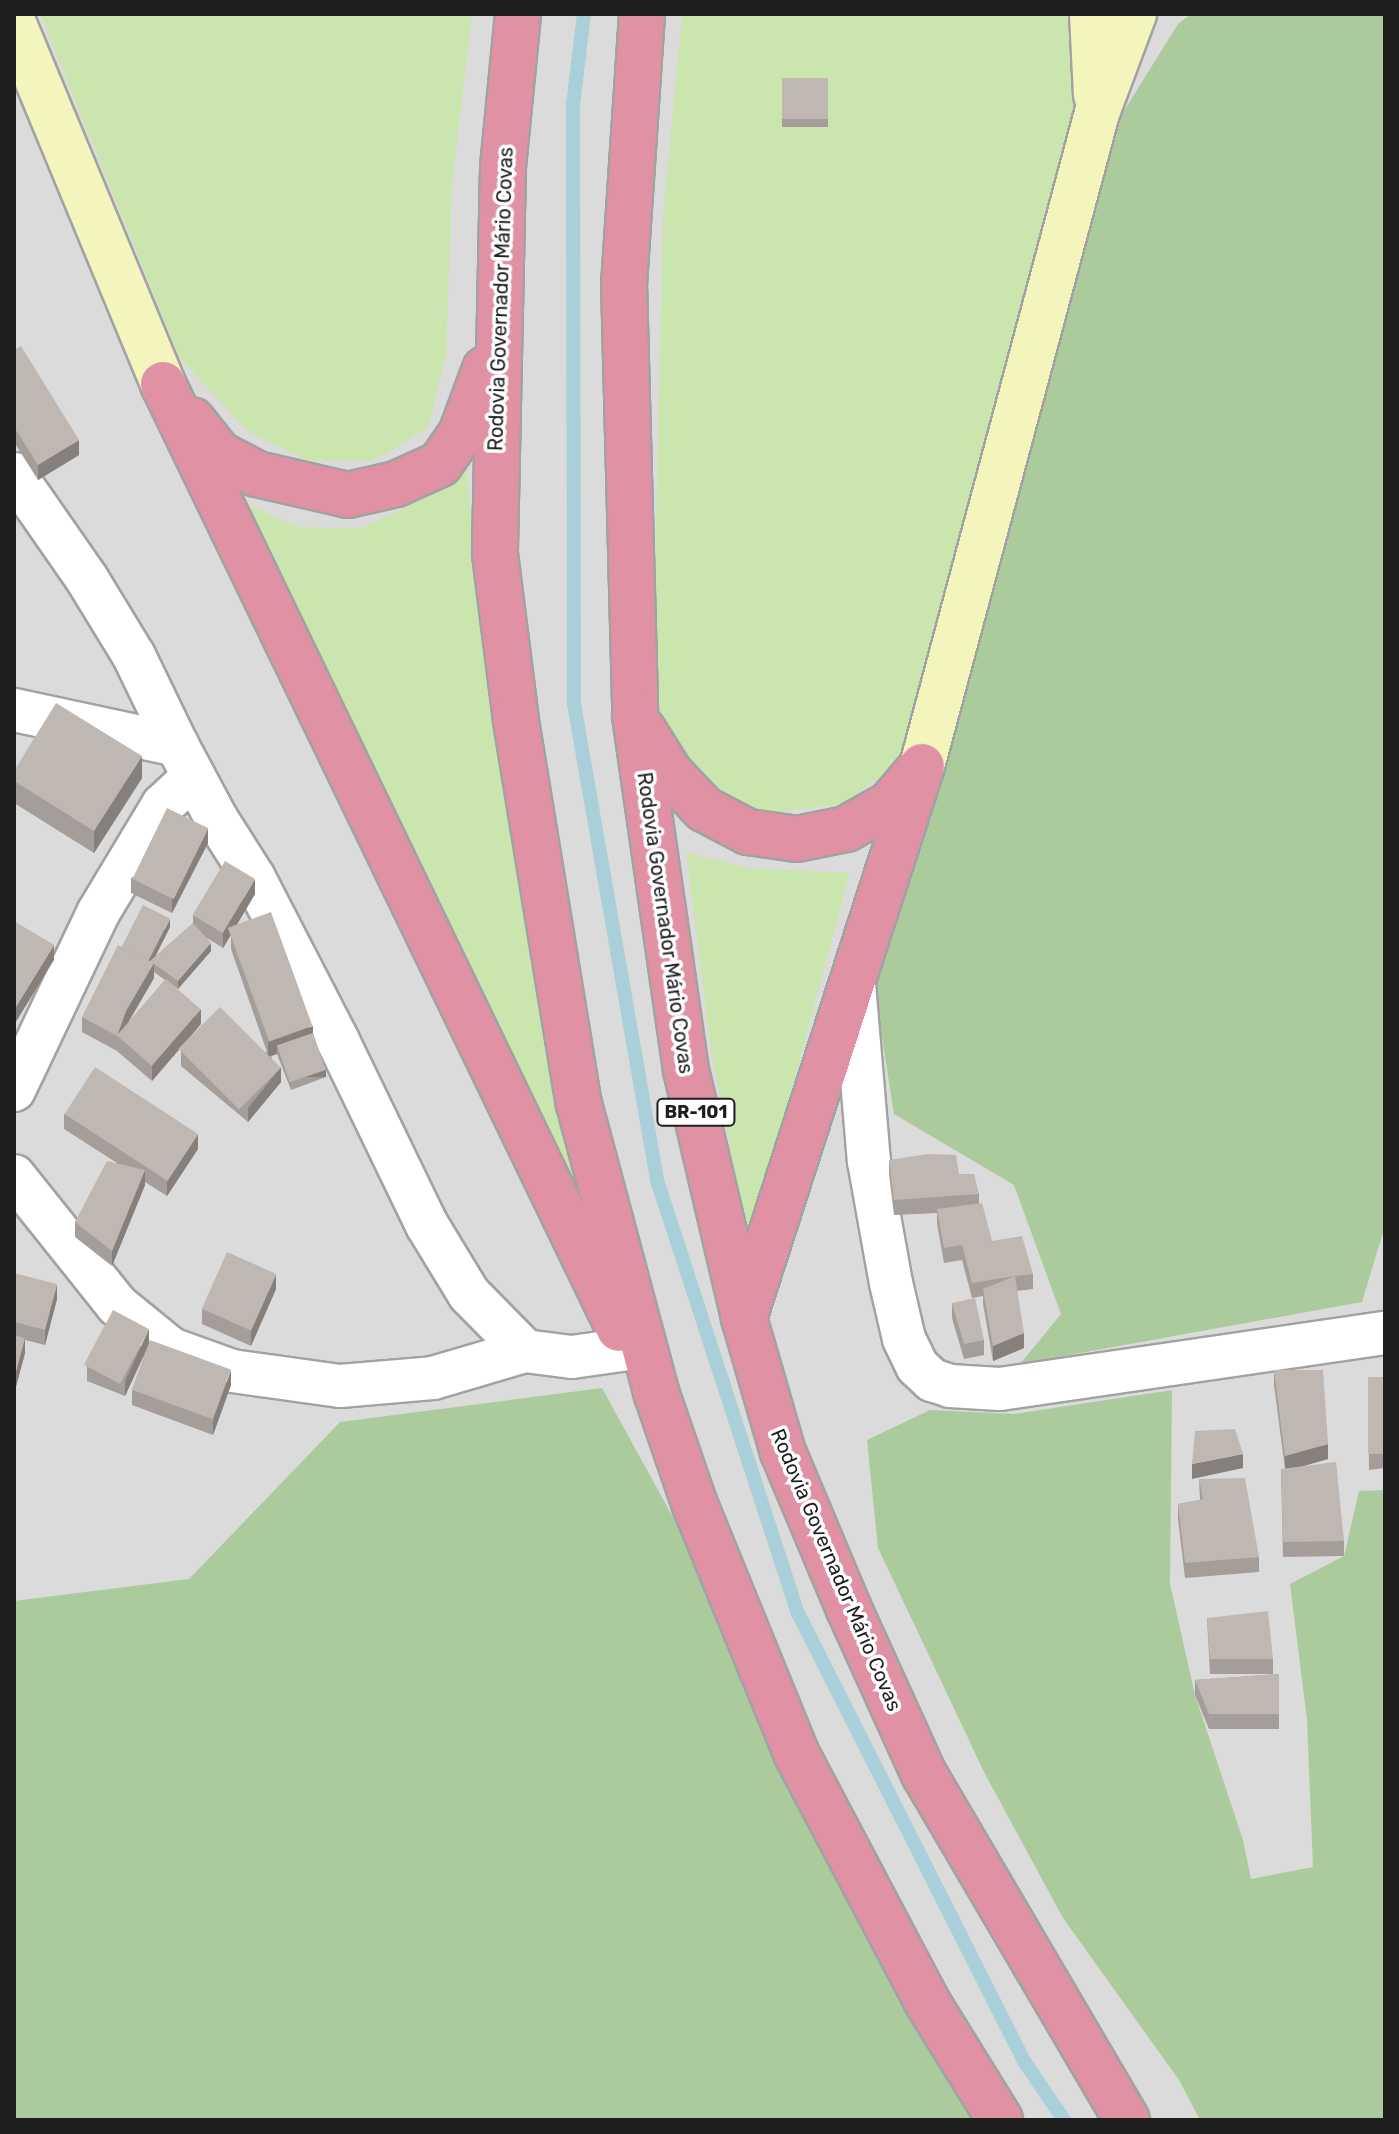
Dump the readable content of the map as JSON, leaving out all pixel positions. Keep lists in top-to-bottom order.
{
  "streets": {
    "highway": ["Rodovia Governador Mário Covas", "BR-101"]
  }
}
